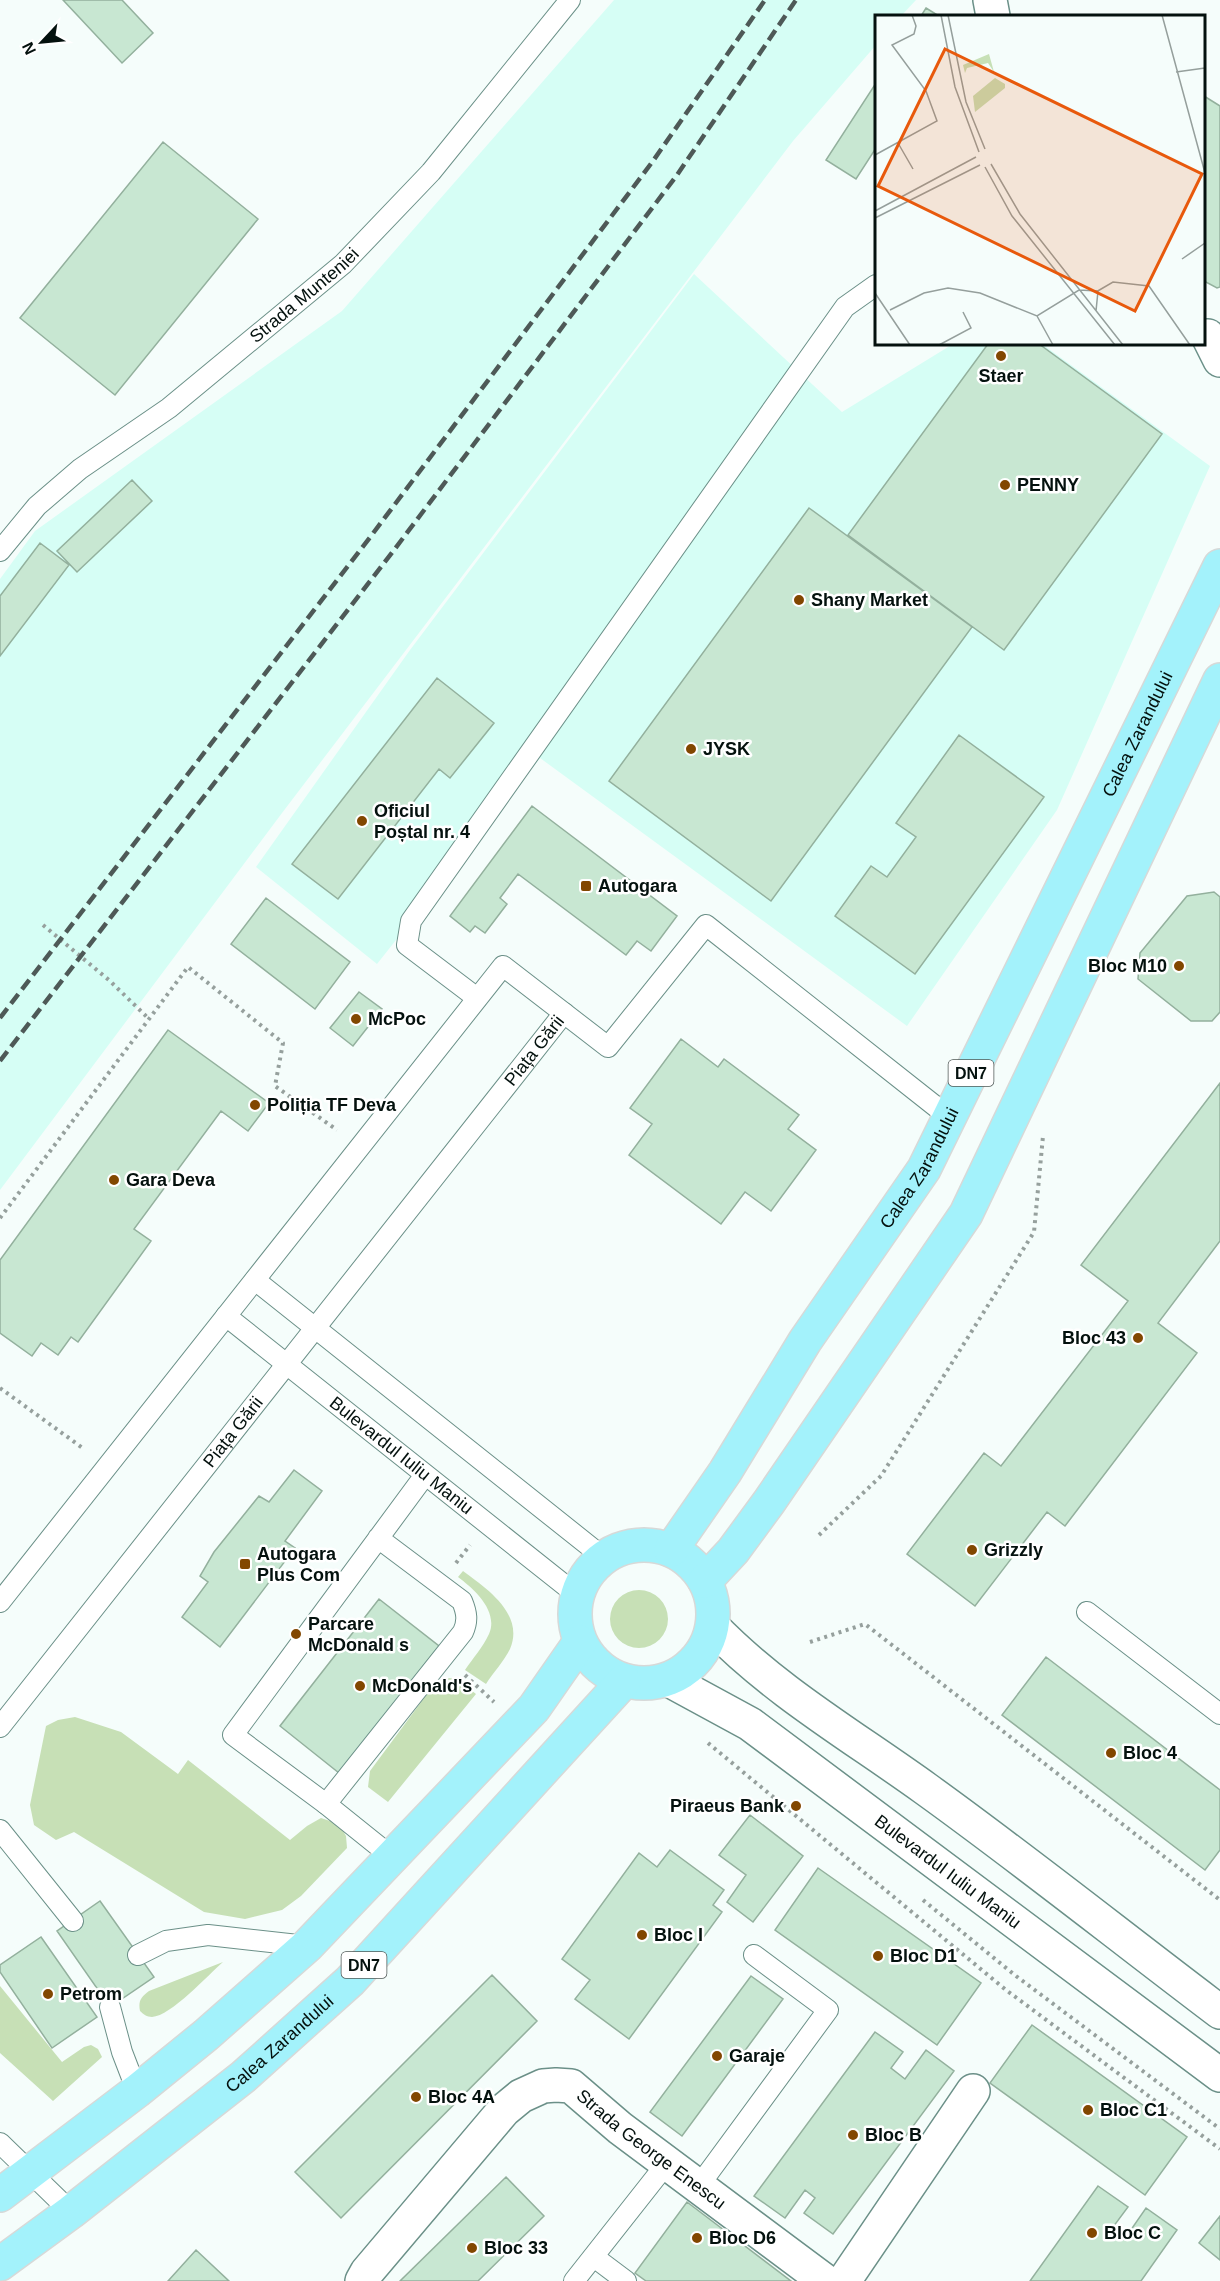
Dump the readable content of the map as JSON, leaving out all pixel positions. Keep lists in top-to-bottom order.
{
  "streets": {
    "main road": [
      "Calea Zarandului",
      "DN7",
      "Bulevardul Iuliu Maniu",
      "Strada George Enescu"
    ],
    "lane": ["Strada Munteniei", "Piața Gării"]
  },
  "crossings": [
    ["Calea Zarandului", "Bulevardul Iuliu Maniu"],
    ["Piața Gării", "Bulevardul Iuliu Maniu"]
  ],
  "places": {
    "other": [
      "Staer",
      "PENNY",
      "Shany Market",
      "JYSK",
      "Oficiul Poștal nr. 4",
      "Bloc M10",
      "McPoc",
      "Poliția TF Deva",
      "Gara Deva",
      "Bloc 43",
      "Grizzly",
      "Parcare McDonald s",
      "McDonald's",
      "Bloc 4",
      "Piraeus Bank",
      "Bloc I",
      "Bloc D1",
      "Petrom",
      "Garaje",
      "Bloc 4A",
      "Bloc C1",
      "Bloc B",
      "Bloc C",
      "Bloc D6",
      "Bloc 33"
    ],
    "transit": ["Autogara", "Autogara Plus Com"]
  },
  "north": "bottom left"
}
